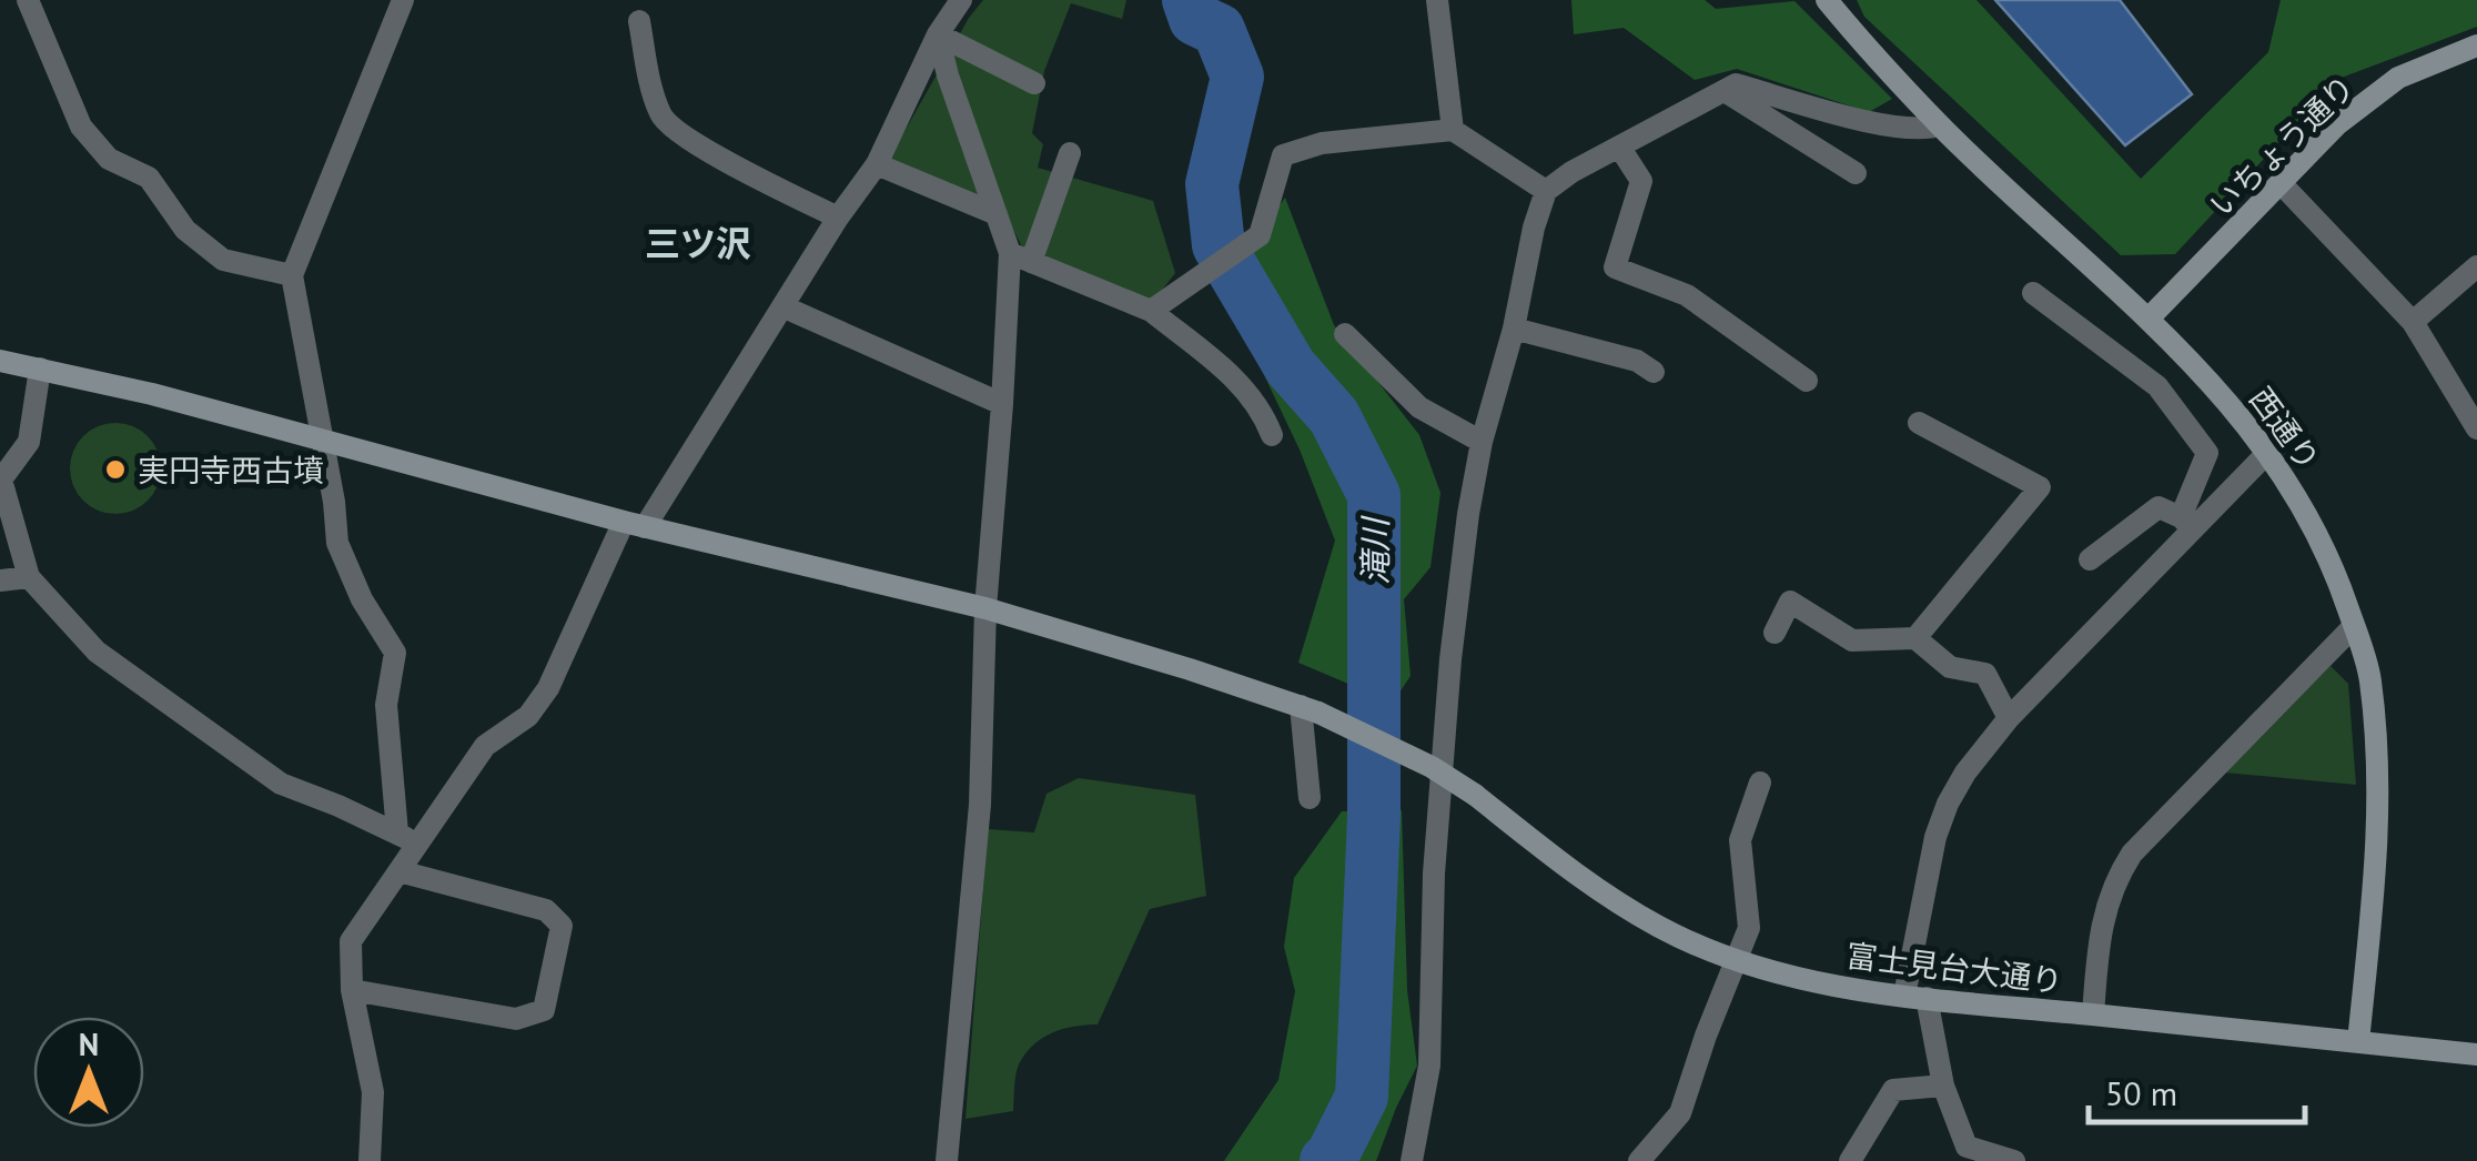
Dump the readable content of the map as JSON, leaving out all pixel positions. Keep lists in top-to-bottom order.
{
  "streets": {
    "street": ["いちょう通り", "西通り", "富士見台大通り"]
  },
  "crossings": [
    ["いちょう通り", "西通り"],
    ["西通り", "富士見台大通り"]
  ],
  "districts": ["三ツ沢"],
  "water": ["滝川"],
  "places": ["実円寺西古墳"],
  "scale_bar": "50 m",
  "north": "top"
}
